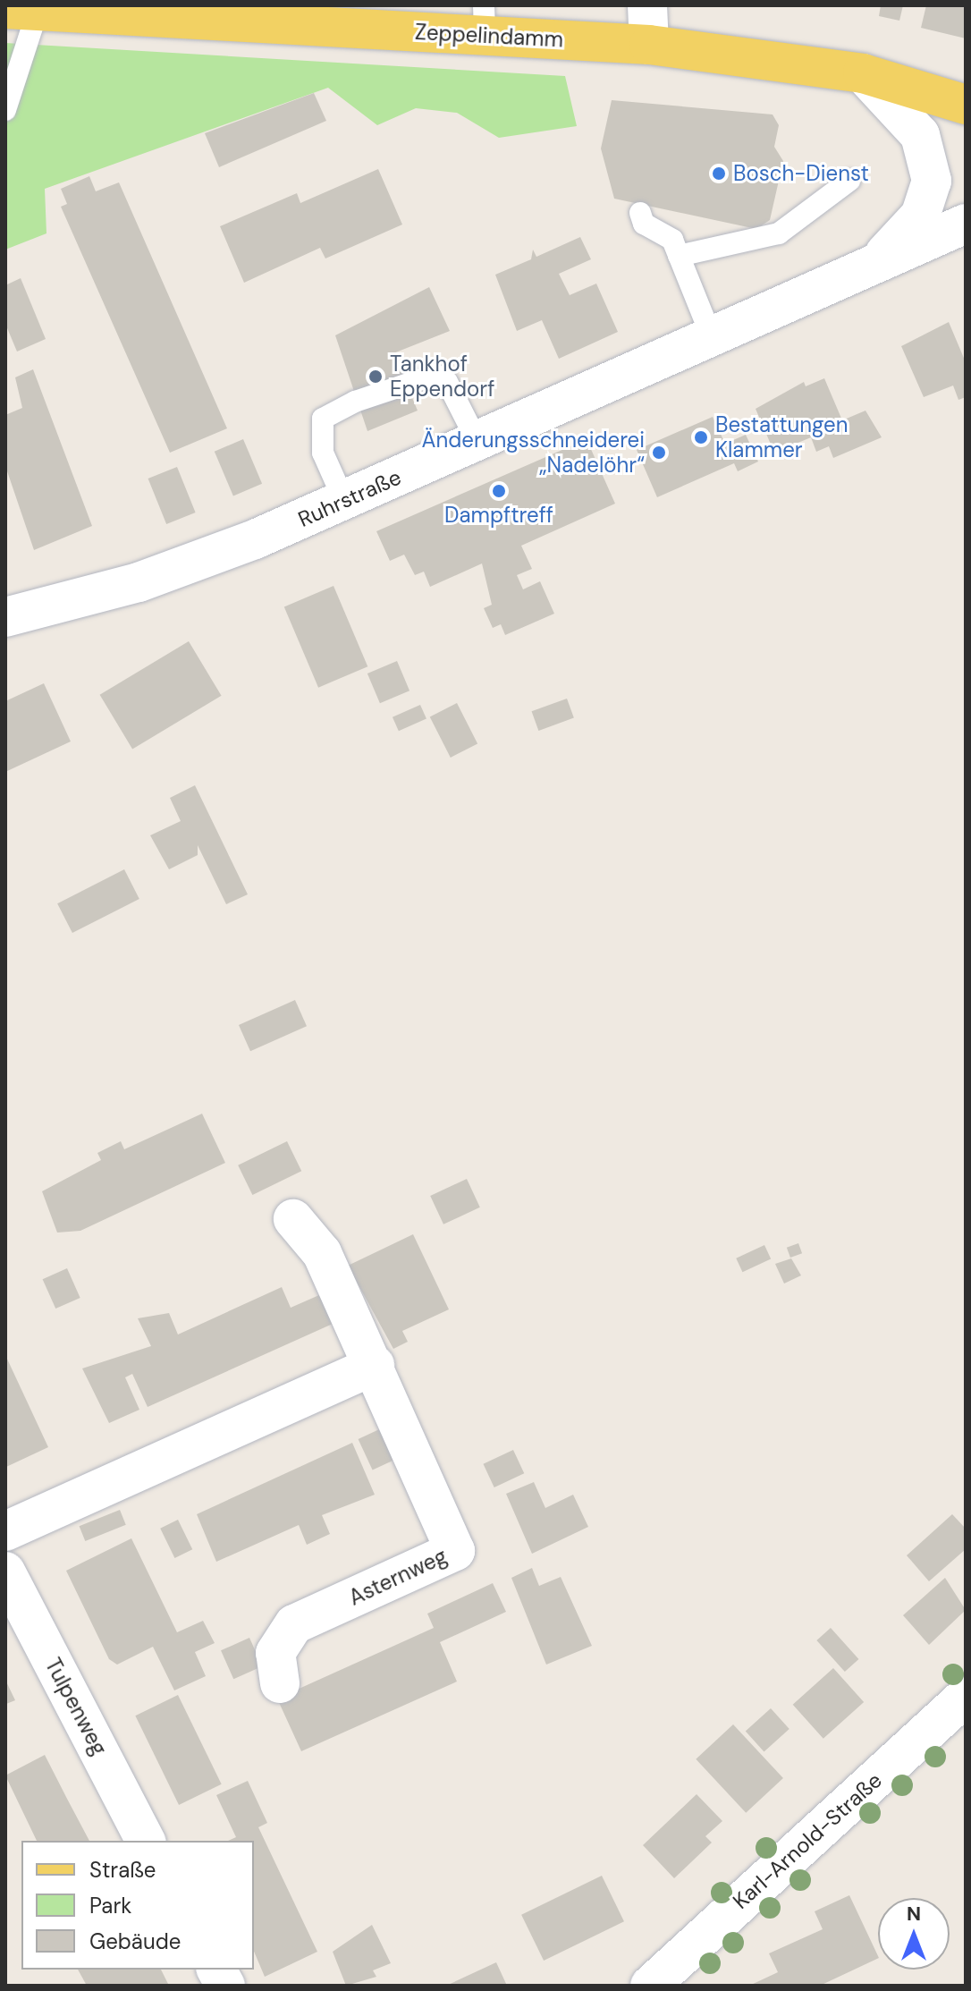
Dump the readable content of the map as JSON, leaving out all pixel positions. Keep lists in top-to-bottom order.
{
  "streets": {
    "main road": ["Zeppelindamm"],
    "street": [
      "Ruhrstraße",
      "Asternweg",
      "Tulpenweg",
      "Karl-Arnold-Straße"
    ]
  },
  "crossings": [
    ["Zeppelindamm", "Ruhrstraße"]
  ],
  "places": [
    "Bosch-Dienst",
    "Tankhof Eppendorf",
    "Bestattungen Klammer",
    "Änderungsschneiderei „Nadelöhr“",
    "Dampftreff"
  ],
  "legend": ["Straße", "Park", "Gebäude"],
  "north": "top"
}
